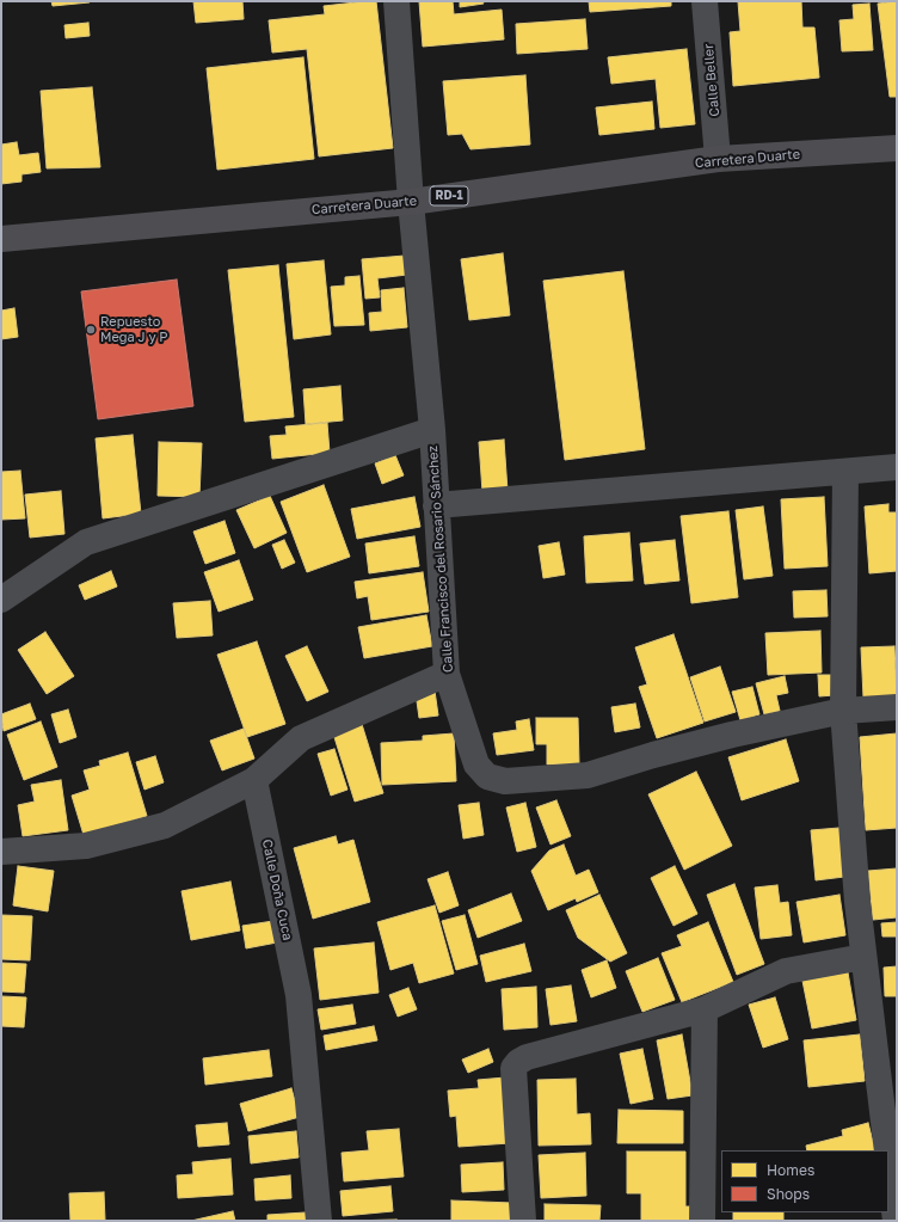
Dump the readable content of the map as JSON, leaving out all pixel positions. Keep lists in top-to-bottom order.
{
  "streets": {
    "main road": ["Carretera Duarte", "RD-1"],
    "street": ["Calle Beller", "Calle Francisco del Rosario Sánchez", "Calle Doña Cuca"]
  },
  "crossings": [
    ["Calle Beller", "Carretera Duarte"],
    ["Carretera Duarte", "Calle Francisco del Rosario Sánchez"]
  ],
  "places": ["Repuesto Mega J y P"],
  "legend": ["Homes", "Shops"]
}
